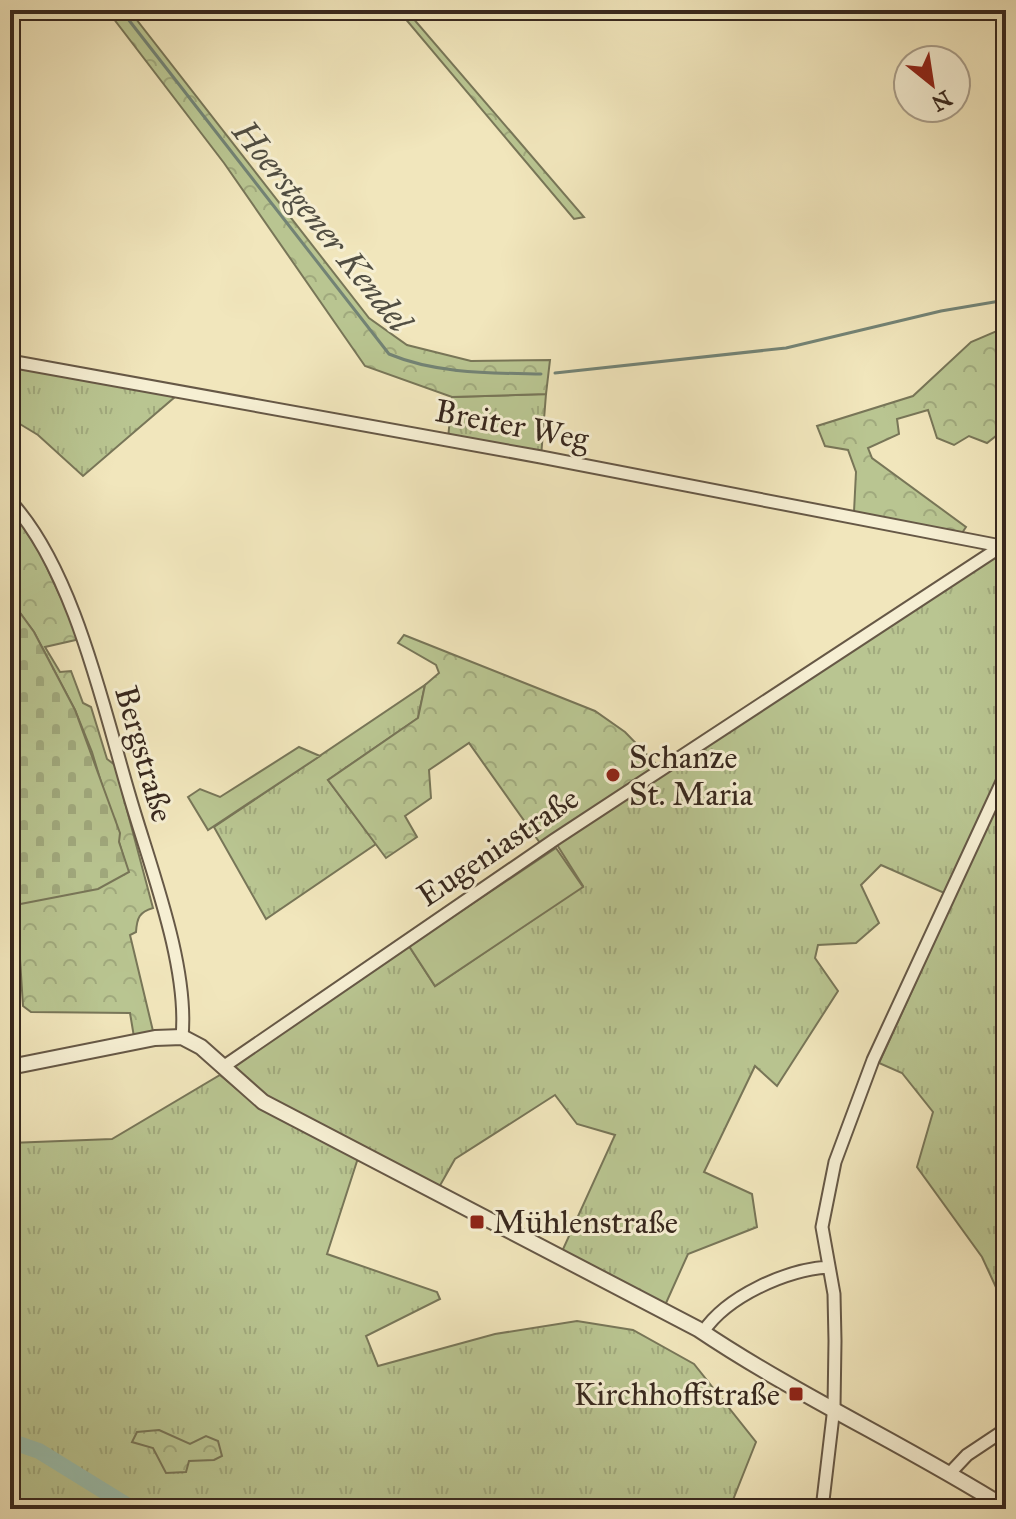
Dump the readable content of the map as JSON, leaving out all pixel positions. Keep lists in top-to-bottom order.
{
  "streets": {
    "street": ["Breiter Weg", "Bergstraße", "Eugeniastraße"]
  },
  "crossings": [
    ["Breiter Weg", "Eugeniastraße"]
  ],
  "water": ["Hoerstgener Kendel"],
  "places": {
    "other": ["Schanze St. Maria"],
    "transit": ["Mühlenstraße", "Kirchhoffstraße"]
  },
  "north": "bottom right"
}
